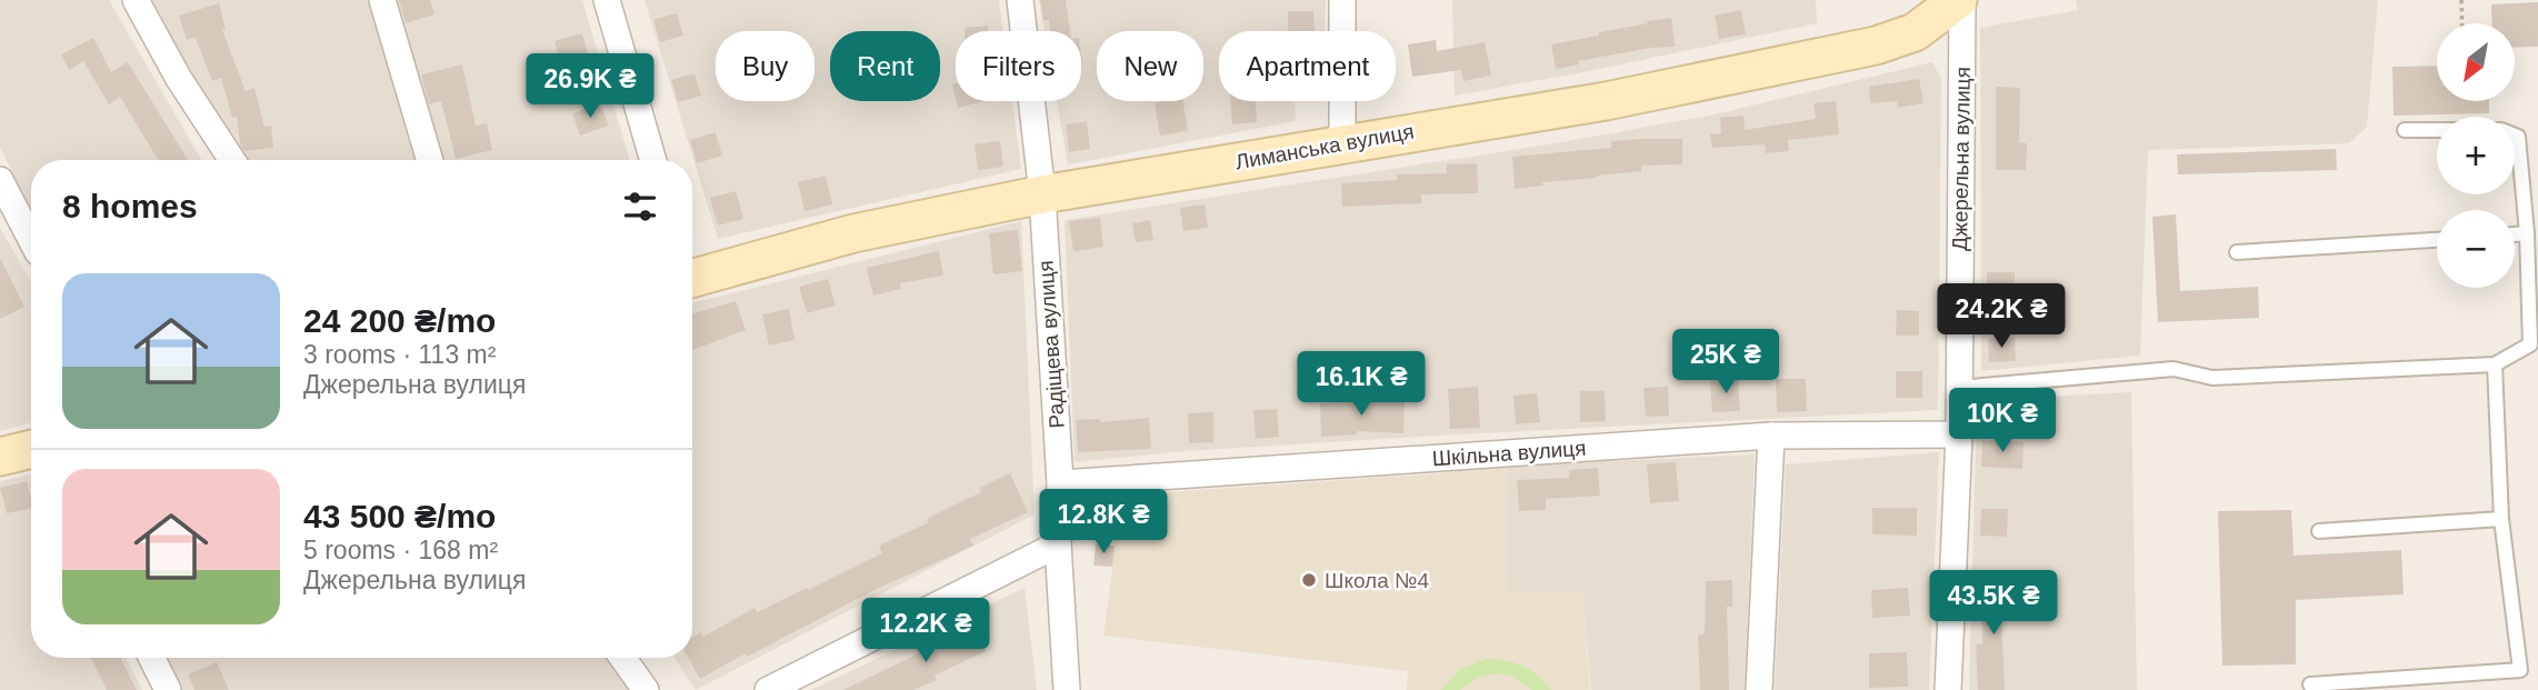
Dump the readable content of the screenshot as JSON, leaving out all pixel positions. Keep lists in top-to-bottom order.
{
  "streets": {
    "street": [
      "Лиманська вулиця",
      "Джерельна вулиця",
      "Радіщева вулиця",
      "Шкільна вулиця"
    ]
  },
  "crossings": [
    ["Лиманська вулиця", "Джерельна вулиця"],
    ["Лиманська вулиця", "Радіщева вулиця"],
    ["Джерельна вулиця", "Шкільна вулиця"],
    ["Радіщева вулиця", "Шкільна вулиця"]
  ],
  "places": ["Школа №4"],
  "north": "bottom left",
  "page": {
    "map_buttons": ["+", "−"],
    "chip": [
      "Buy",
      "Rent",
      "Filters",
      "New",
      "Apartment"
    ],
    "price": [
      "26.9K ₴",
      "24.2K ₴",
      "25K ₴",
      "16.1K ₴",
      "10K ₴",
      "12.8K ₴",
      "43.5K ₴",
      "12.2K ₴"
    ],
    "heading": "8 homes",
    "list": [
      {
        "name": "24 200 ₴/mo",
        "note": "3 rooms · 113 m² · Джерельна вулиця"
      },
      {
        "name": "43 500 ₴/mo",
        "note": "5 rooms · 168 m² · Джерельна вулиця"
      }
    ]
  }
}
